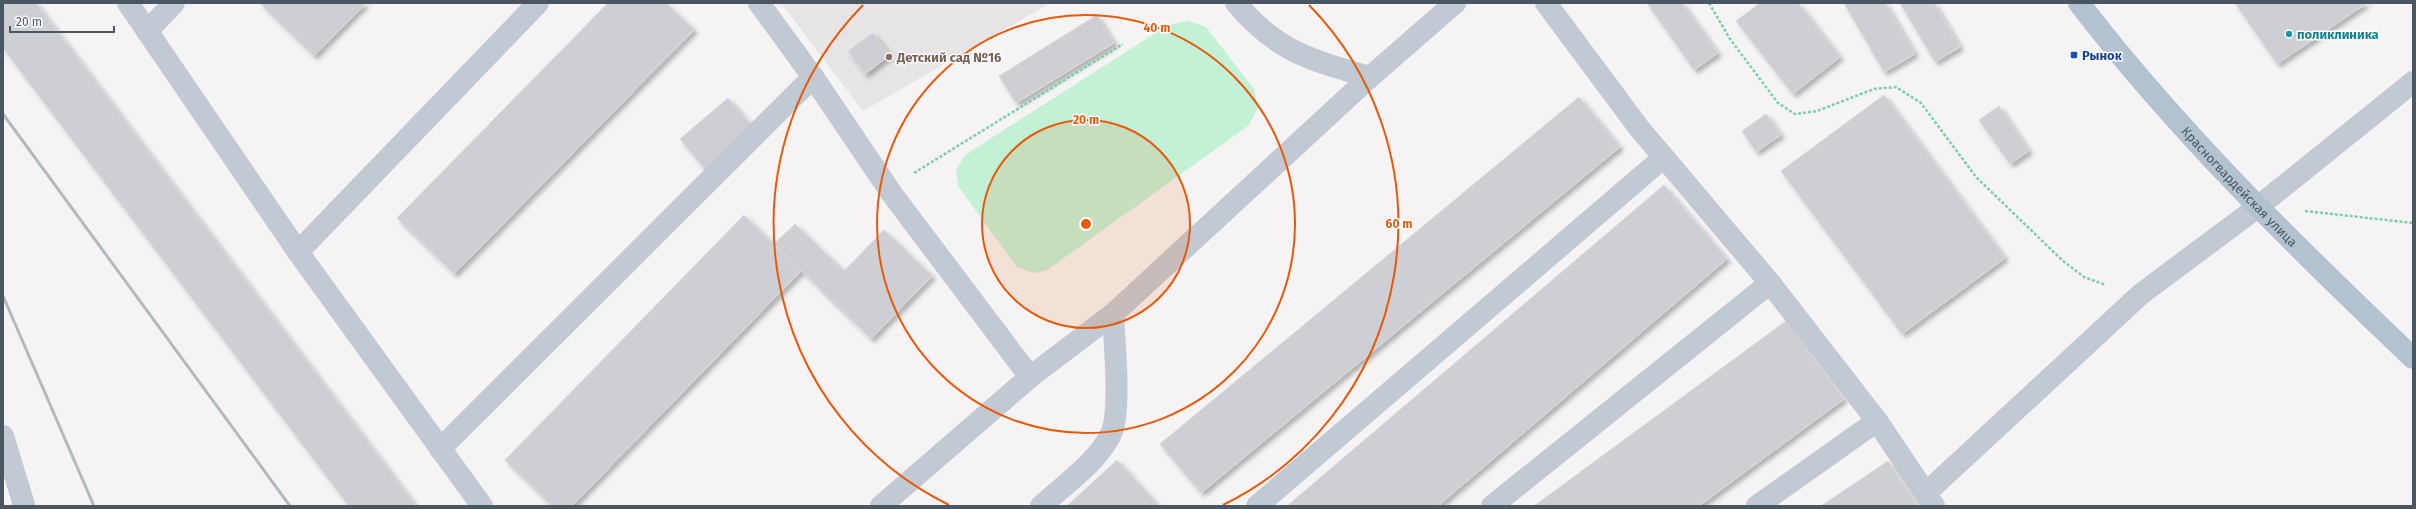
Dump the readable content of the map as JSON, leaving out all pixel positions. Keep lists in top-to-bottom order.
{
  "streets": {
    "main road": ["Красногвардейская улица"]
  },
  "places": {
    "other": ["поликлиника", "Детский сад №16"],
    "transit": ["Рынок"]
  },
  "scale_bar": "20 m",
  "rings": ["40 m", "20 m", "60 m"]
}
